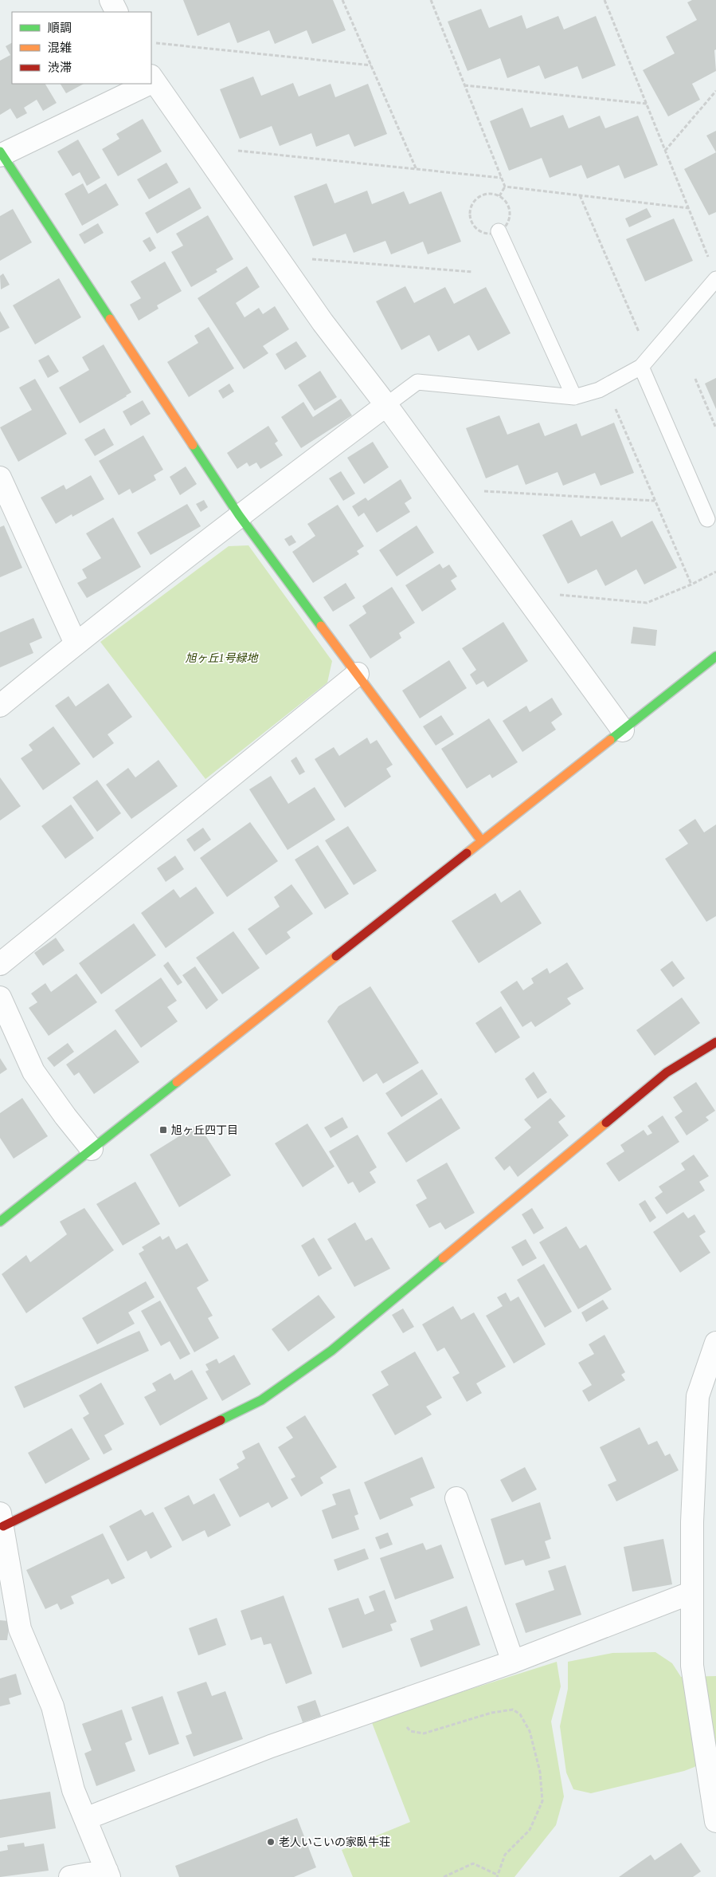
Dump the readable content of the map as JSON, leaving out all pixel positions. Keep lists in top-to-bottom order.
{
  "parks": ["旭ヶ丘1号緑地"],
  "places": {
    "transit": ["旭ヶ丘四丁目"],
    "other": ["老人いこいの家臥牛荘"]
  },
  "legend": ["順調", "混雑", "渋滞"]
}
